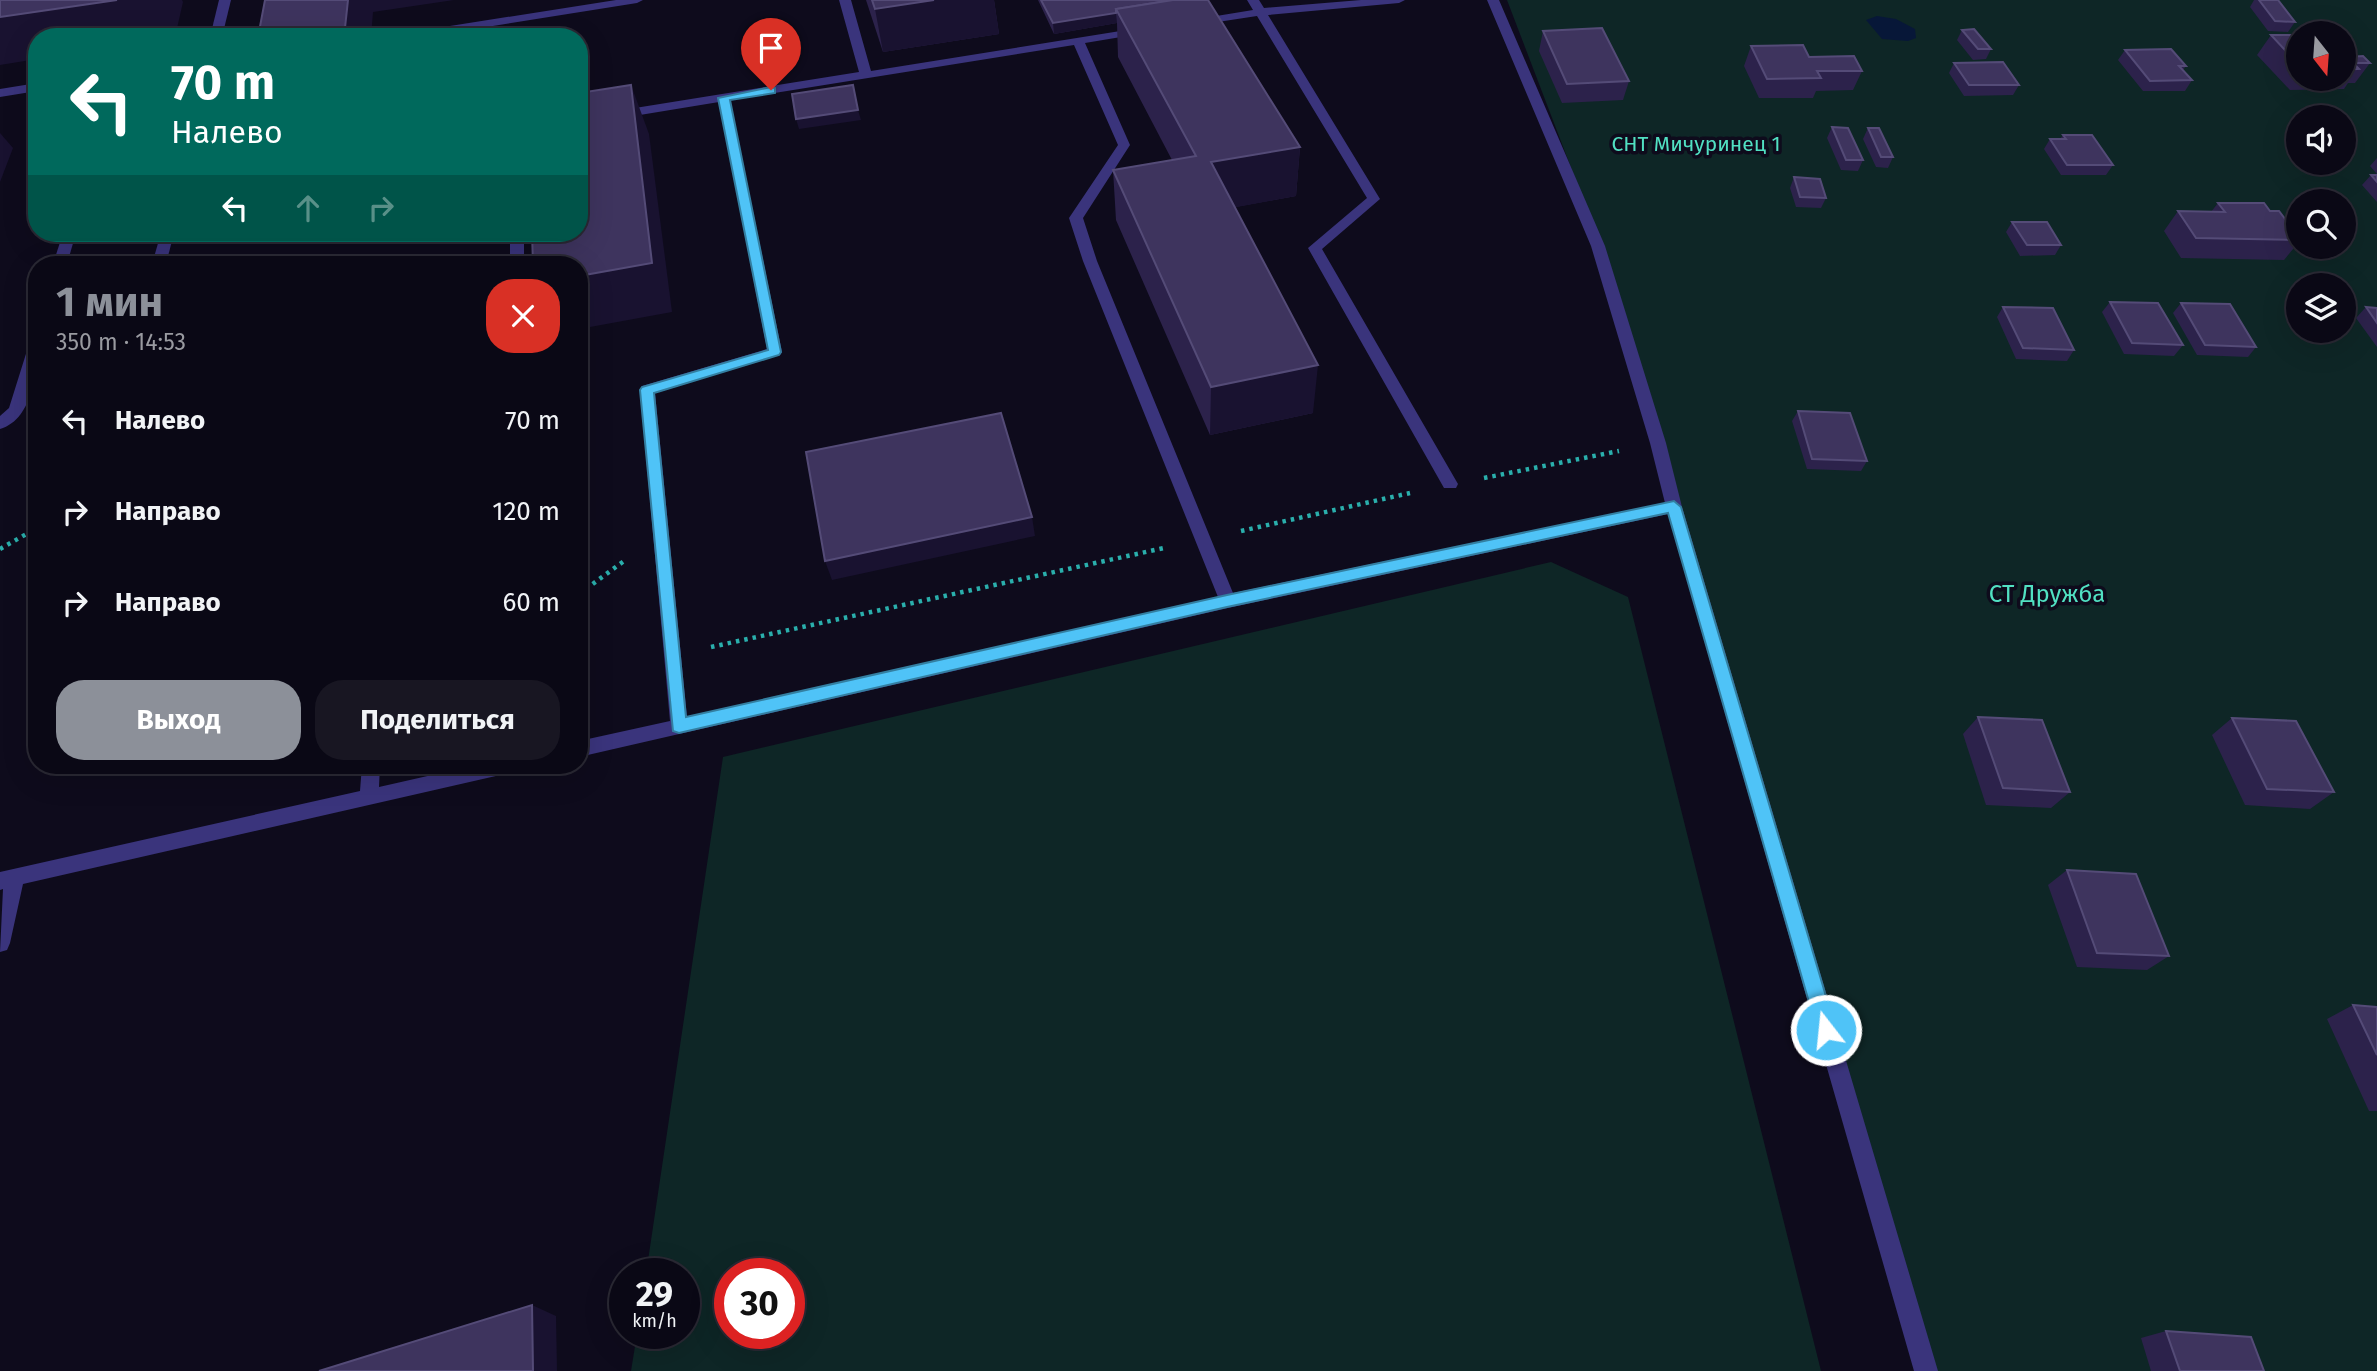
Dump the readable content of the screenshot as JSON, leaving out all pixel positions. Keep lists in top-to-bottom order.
{
  "parks": ["СНТ Мичуринец 1", "СТ Дружба"],
  "north": "bottom",
  "page": {
    "turn": ["70 m", "Налево"],
    "heading": ["1 мин", "350 m · 14:53"],
    "list": [
      {
        "name": "Налево",
        "value": "70 m"
      },
      {
        "name": "Направо",
        "value": "120 m"
      },
      {
        "name": "Направо",
        "value": "60 m"
      }
    ],
    "buttons": ["Выход", "Поделиться"],
    "speed": "29 km/h",
    "limit": "30"
  }
}
